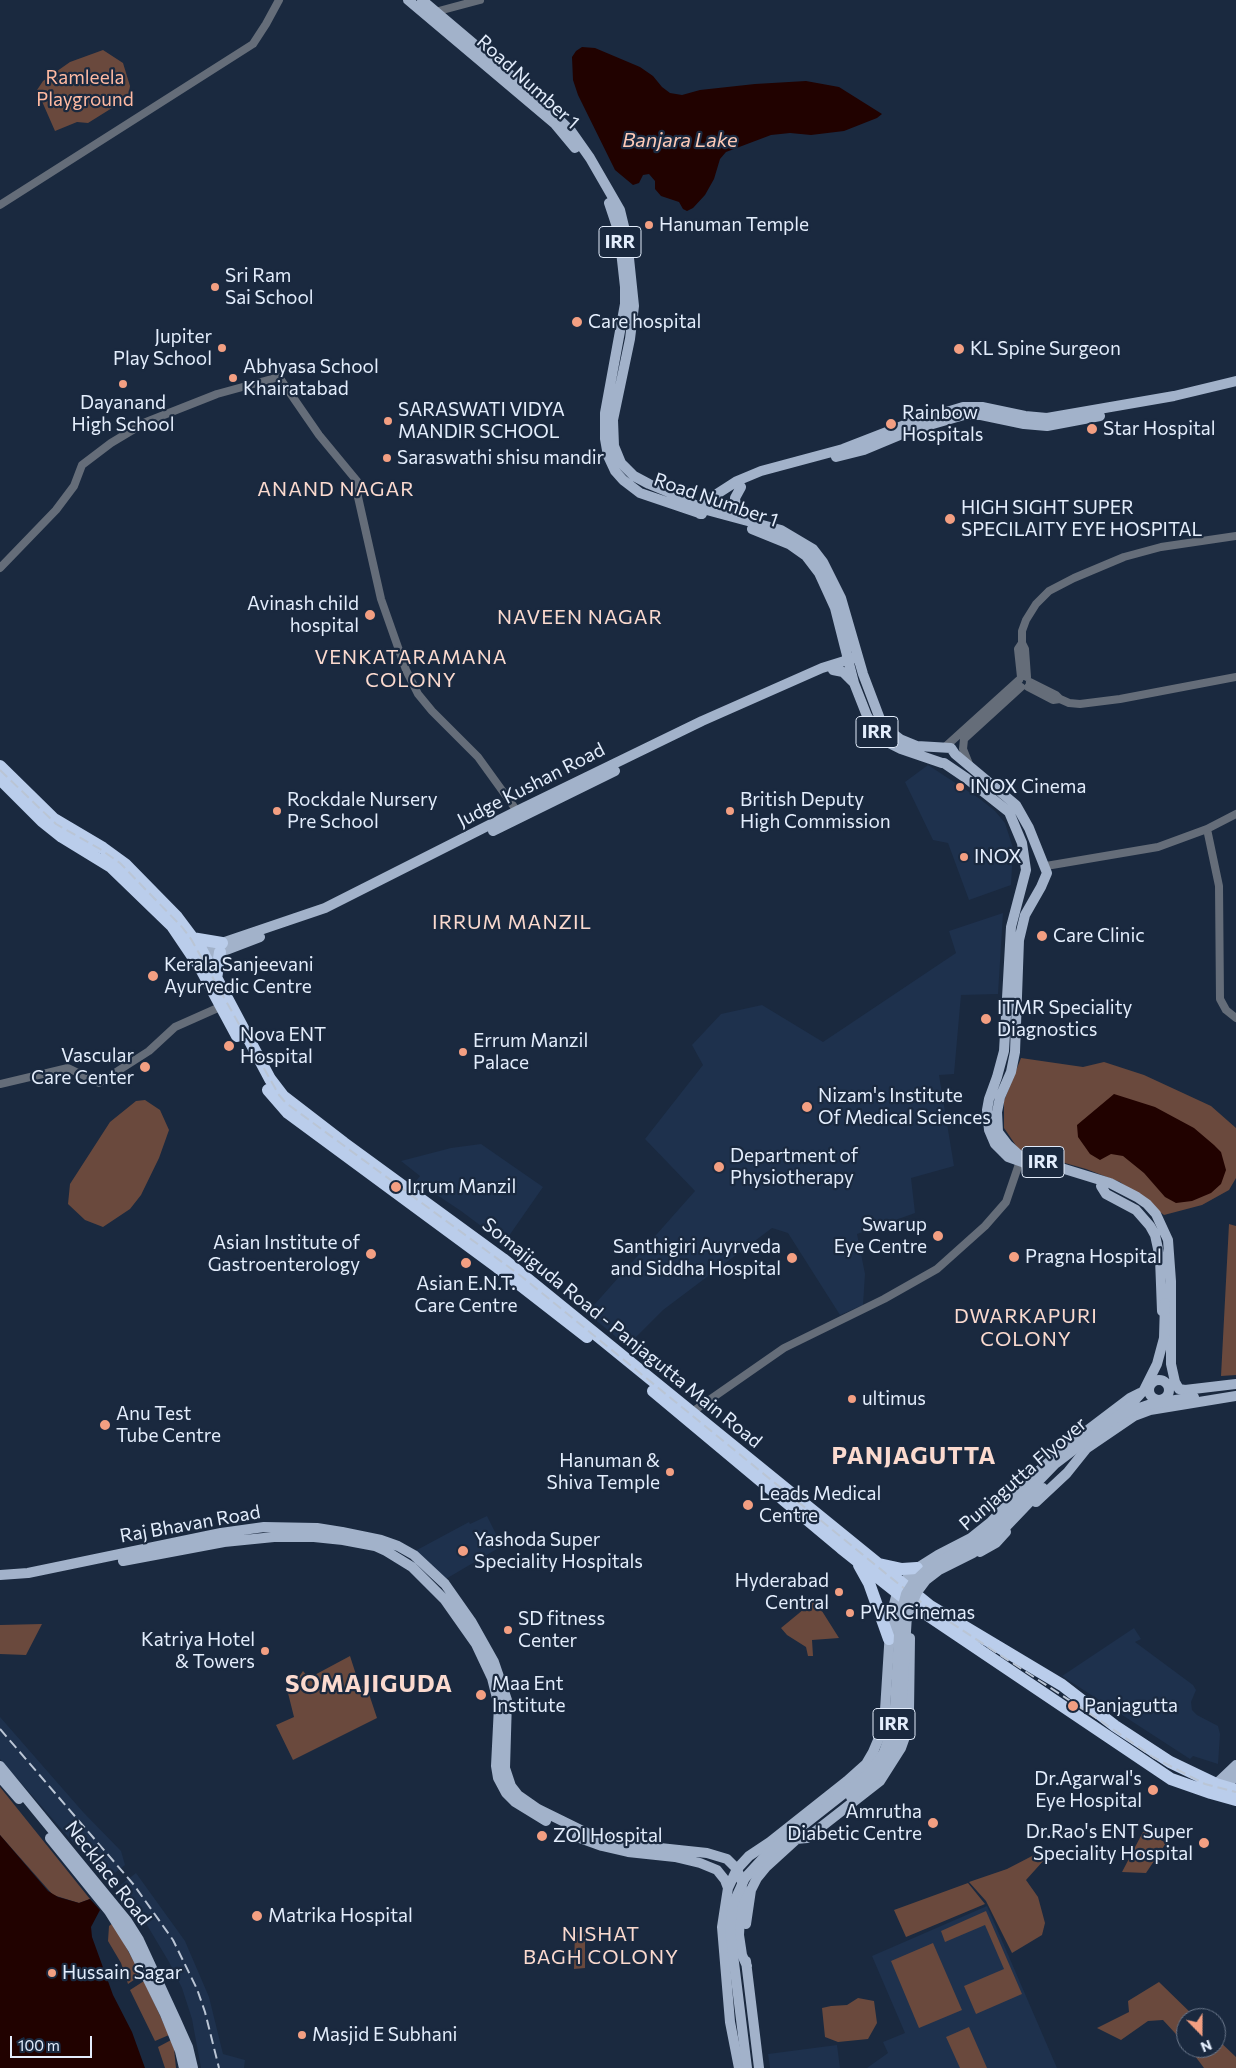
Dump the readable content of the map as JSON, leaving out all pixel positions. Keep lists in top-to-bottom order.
{
  "streets": {
    "highway": ["Somajiguda Road - Panjagutta Main Road"],
    "main road": [
      "Road Number 1",
      "IRR",
      "Judge Kushan Road",
      "Punjagutta Flyover",
      "Raj Bhavan Road",
      "Necklace Road"
    ]
  },
  "crossings": [
    ["Road Number 1", "IRR"],
    ["Road Number 1", "Judge Kushan Road"],
    ["Road Number 1", "Punjagutta Flyover"],
    ["IRR", "Somajiguda Road - Panjagutta Main Road"],
    ["IRR", "Punjagutta Flyover"],
    ["IRR", "Raj Bhavan Road"],
    ["Judge Kushan Road", "Somajiguda Road - Panjagutta Main Road"]
  ],
  "districts": [
    "ANAND NAGAR",
    "NAVEEN NAGAR",
    "VENKATARAMANA COLONY",
    "IRRUM MANZIL",
    "DWARKAPURI COLONY",
    "PANJAGUTTA",
    "SOMAJIGUDA",
    "NISHAT BAGH COLONY"
  ],
  "water": ["Banjara Lake"],
  "parks": ["Ramleela Playground"],
  "places": [
    "Hanuman Temple",
    "Sri Ram Sai School",
    "Care hospital",
    "Jupiter Play School",
    "KL Spine Surgeon",
    "Abhyasa School Khairatabad",
    "Dayanand High School",
    "SARASWATI VIDYA MANDIR SCHOOL",
    "Rainbow Hospitals",
    "Star Hospital",
    "Saraswathi shisu mandir",
    "HIGH SIGHT SUPER SPECILAITY EYE HOSPITAL",
    "Avinash child hospital",
    "INOX Cinema",
    "Rockdale Nursery Pre School",
    "British Deputy High Commission",
    "INOX",
    "Care Clinic",
    "Kerala Sanjeevani Ayurvedic Centre",
    "ITMR Speciality Diagnostics",
    "Nova ENT Hospital",
    "Errum Manzil Palace",
    "Vascular Care Center",
    "Nizam's Institute Of Medical Sciences",
    "Department of Physiotherapy",
    "Irrum Manzil",
    "Swarup Eye Centre",
    "Asian Institute of Gastroenterology",
    "Pragna Hospital",
    "Santhigiri Auyrveda and Siddha Hospital",
    "Asian E.N.T. Care Centre",
    "ultimus",
    "Anu Test Tube Centre",
    "Hanuman & Shiva Temple",
    "Leads Medical Centre",
    "Yashoda Super Speciality Hospitals",
    "Hyderabad Central",
    "PVR Cinemas",
    "SD fitness Center",
    "Katriya Hotel & Towers",
    "Maa Ent Institute",
    "Panjagutta",
    "Dr.Agarwal's Eye Hospital",
    "Amrutha Diabetic Centre",
    "ZOI Hospital",
    "Dr.Rao's ENT Super Speciality Hospital",
    "Matrika Hospital",
    "Hussain Sagar",
    "Masjid E Subhani"
  ],
  "scale_bar": "100 m",
  "north": "bottom"
}
